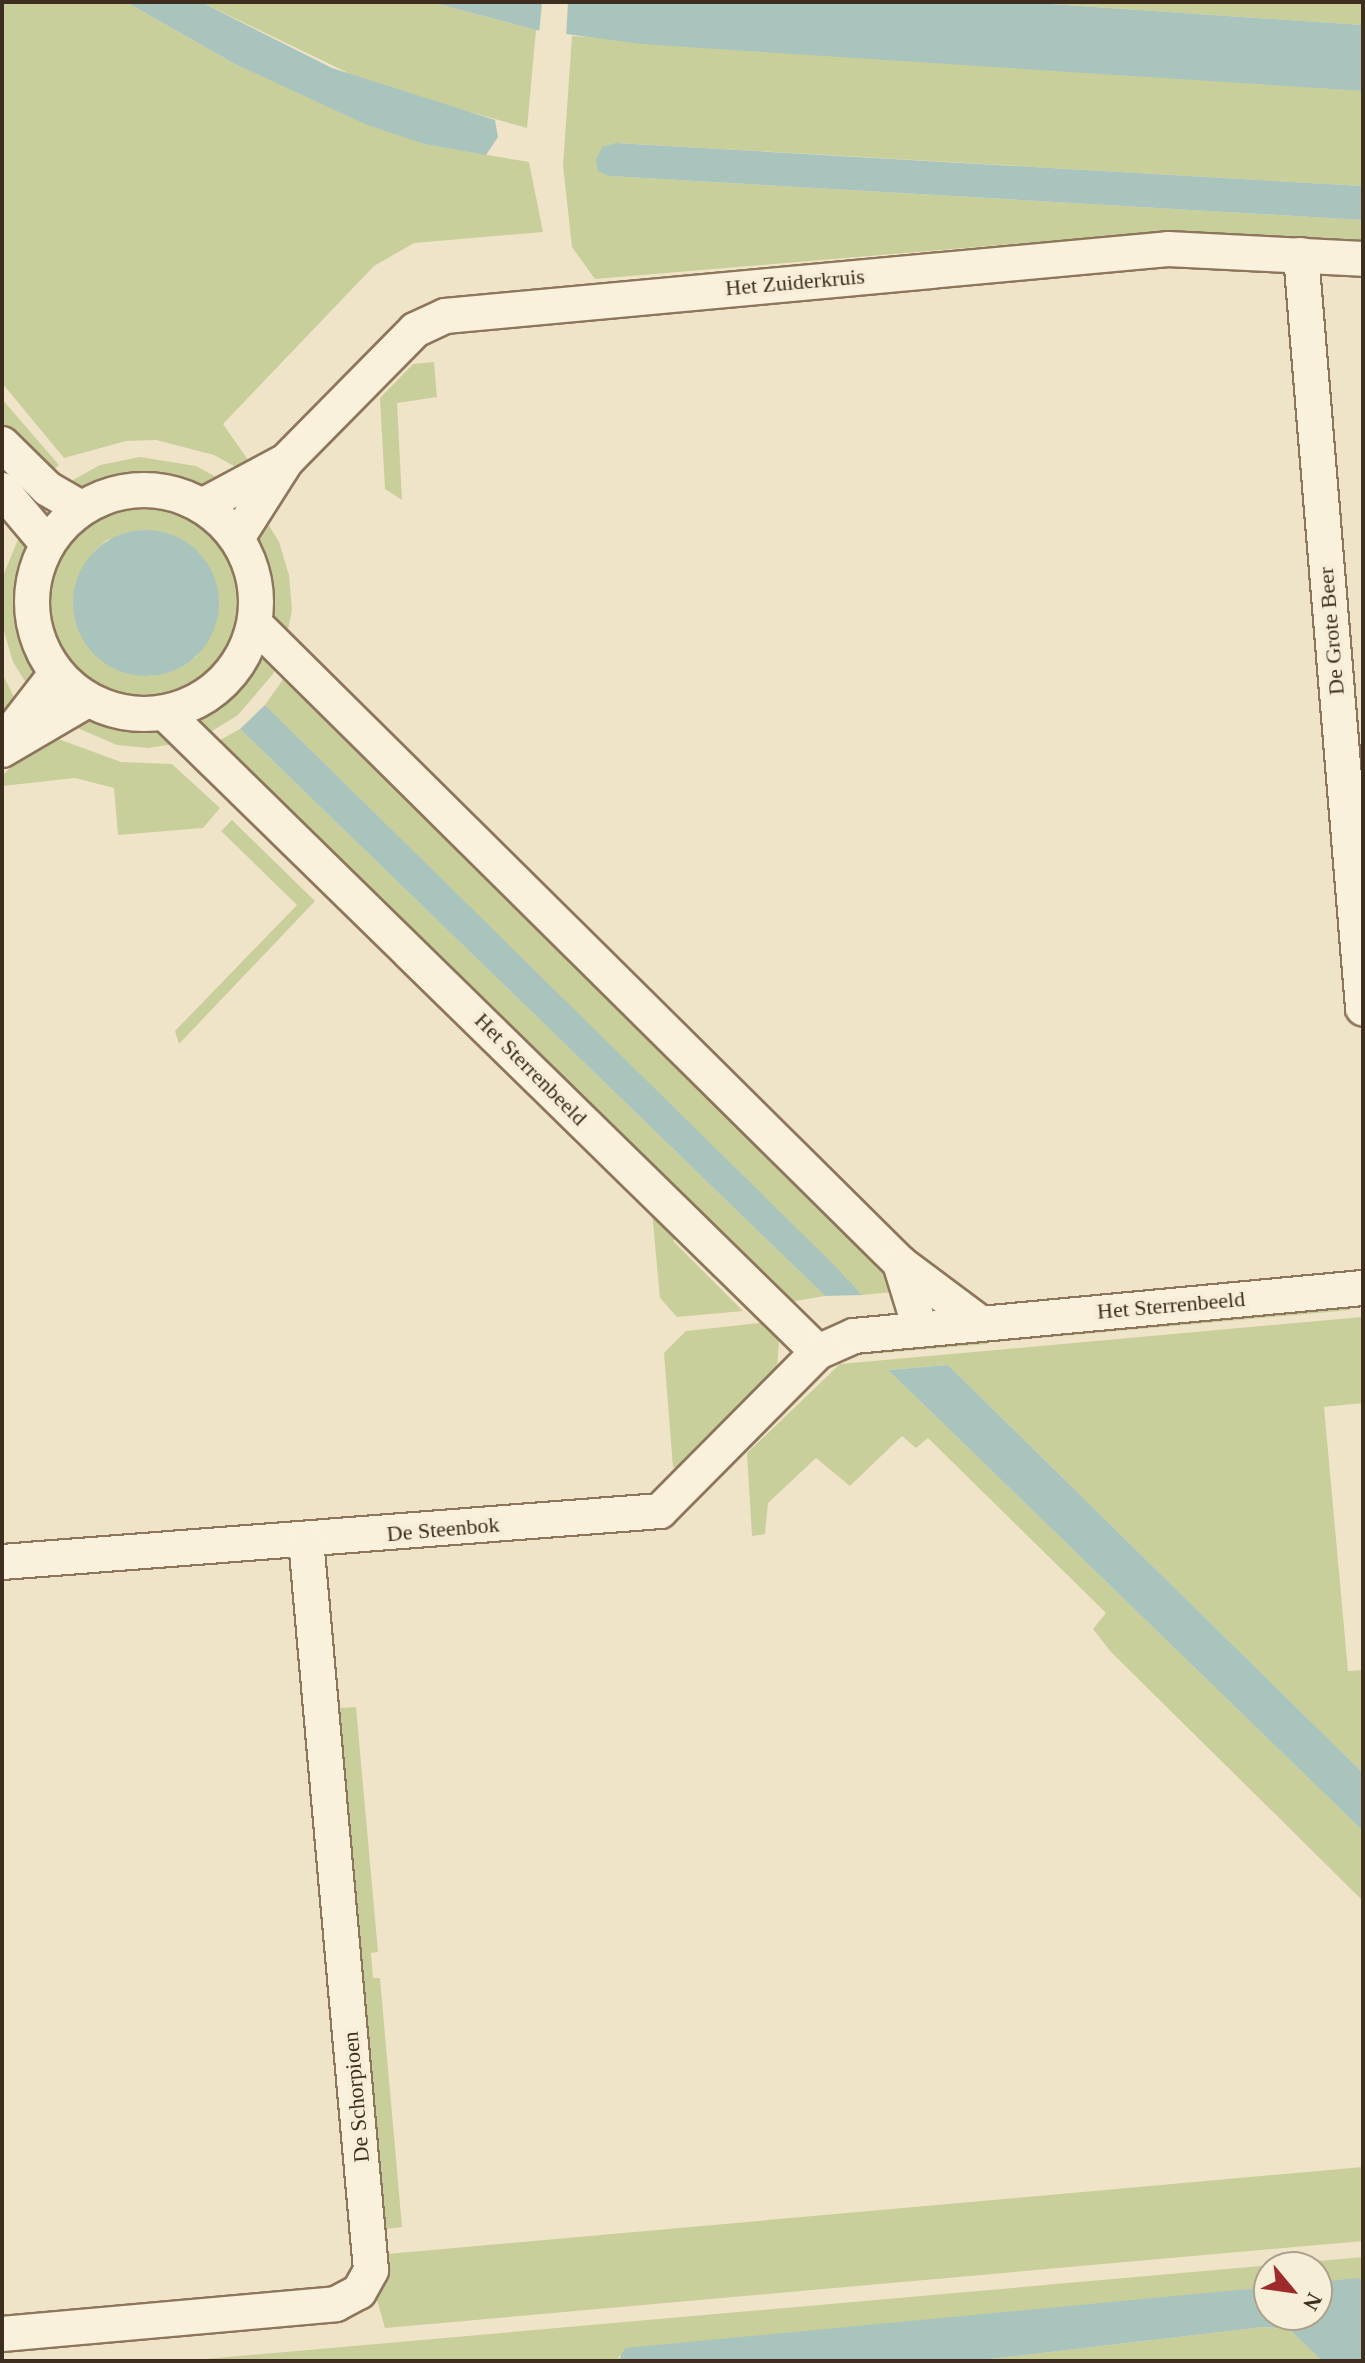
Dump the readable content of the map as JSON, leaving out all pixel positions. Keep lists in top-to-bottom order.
{
  "streets": {
    "street": [
      "Het Zuiderkruis",
      "De Grote Beer",
      "Het Sterrenbeeld",
      "De Steenbok",
      "De Schorpioen"
    ]
  },
  "crossings": [
    ["Het Zuiderkruis", "De Grote Beer"],
    ["Het Zuiderkruis", "Het Sterrenbeeld"],
    ["Het Sterrenbeeld", "De Steenbok"],
    ["De Steenbok", "De Schorpioen"]
  ],
  "north": "bottom right"
}
